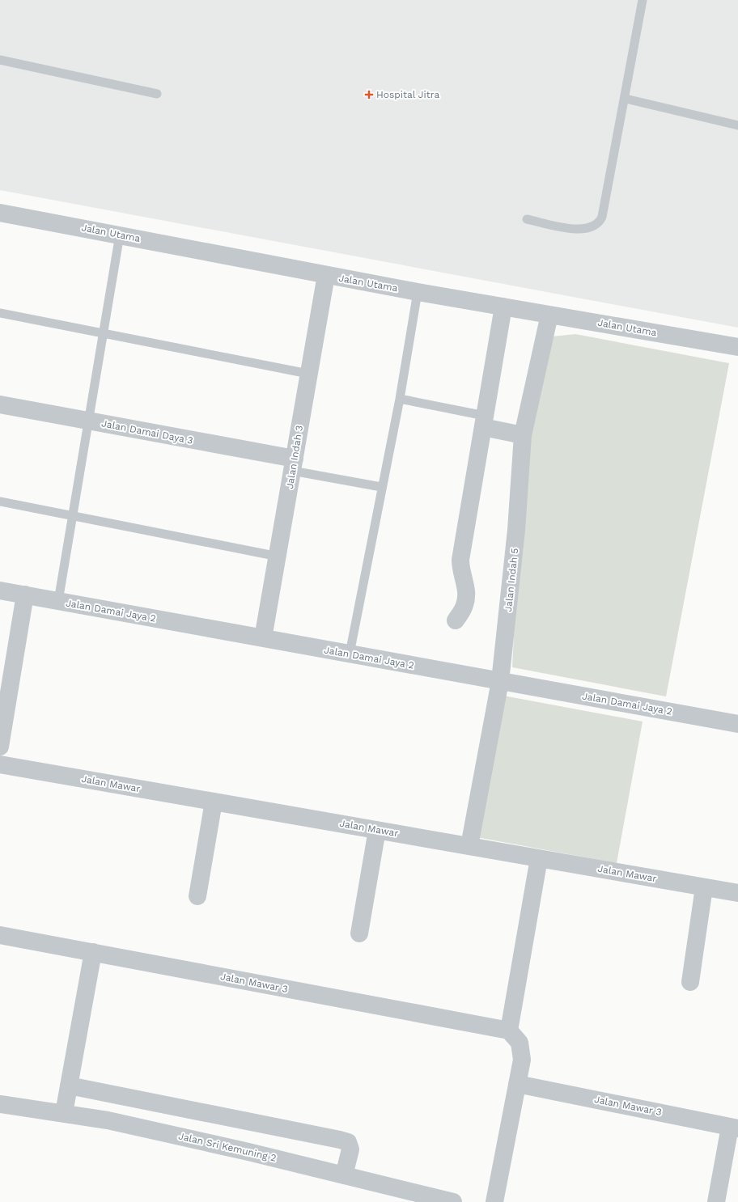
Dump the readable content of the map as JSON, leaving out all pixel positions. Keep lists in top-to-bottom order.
{
  "streets": {
    "street": [
      "Jalan Utama",
      "Jalan Damai Daya 3",
      "Jalan Indah 3",
      "Jalan Indah 5",
      "Jalan Damai Jaya 2",
      "Jalan Mawar",
      "Jalan Mawar 3",
      "Jalan Sri Kemuning 2"
    ]
  },
  "crossings": [
    ["Jalan Utama", "Jalan Indah 3"],
    ["Jalan Utama", "Jalan Indah 5"],
    ["Jalan Damai Daya 3", "Jalan Indah 3"],
    ["Jalan Indah 3", "Jalan Damai Jaya 2"],
    ["Jalan Indah 5", "Jalan Damai Jaya 2"],
    ["Jalan Indah 5", "Jalan Mawar"]
  ],
  "places": {
    "health": ["Hospital Jitra"]
  }
}
